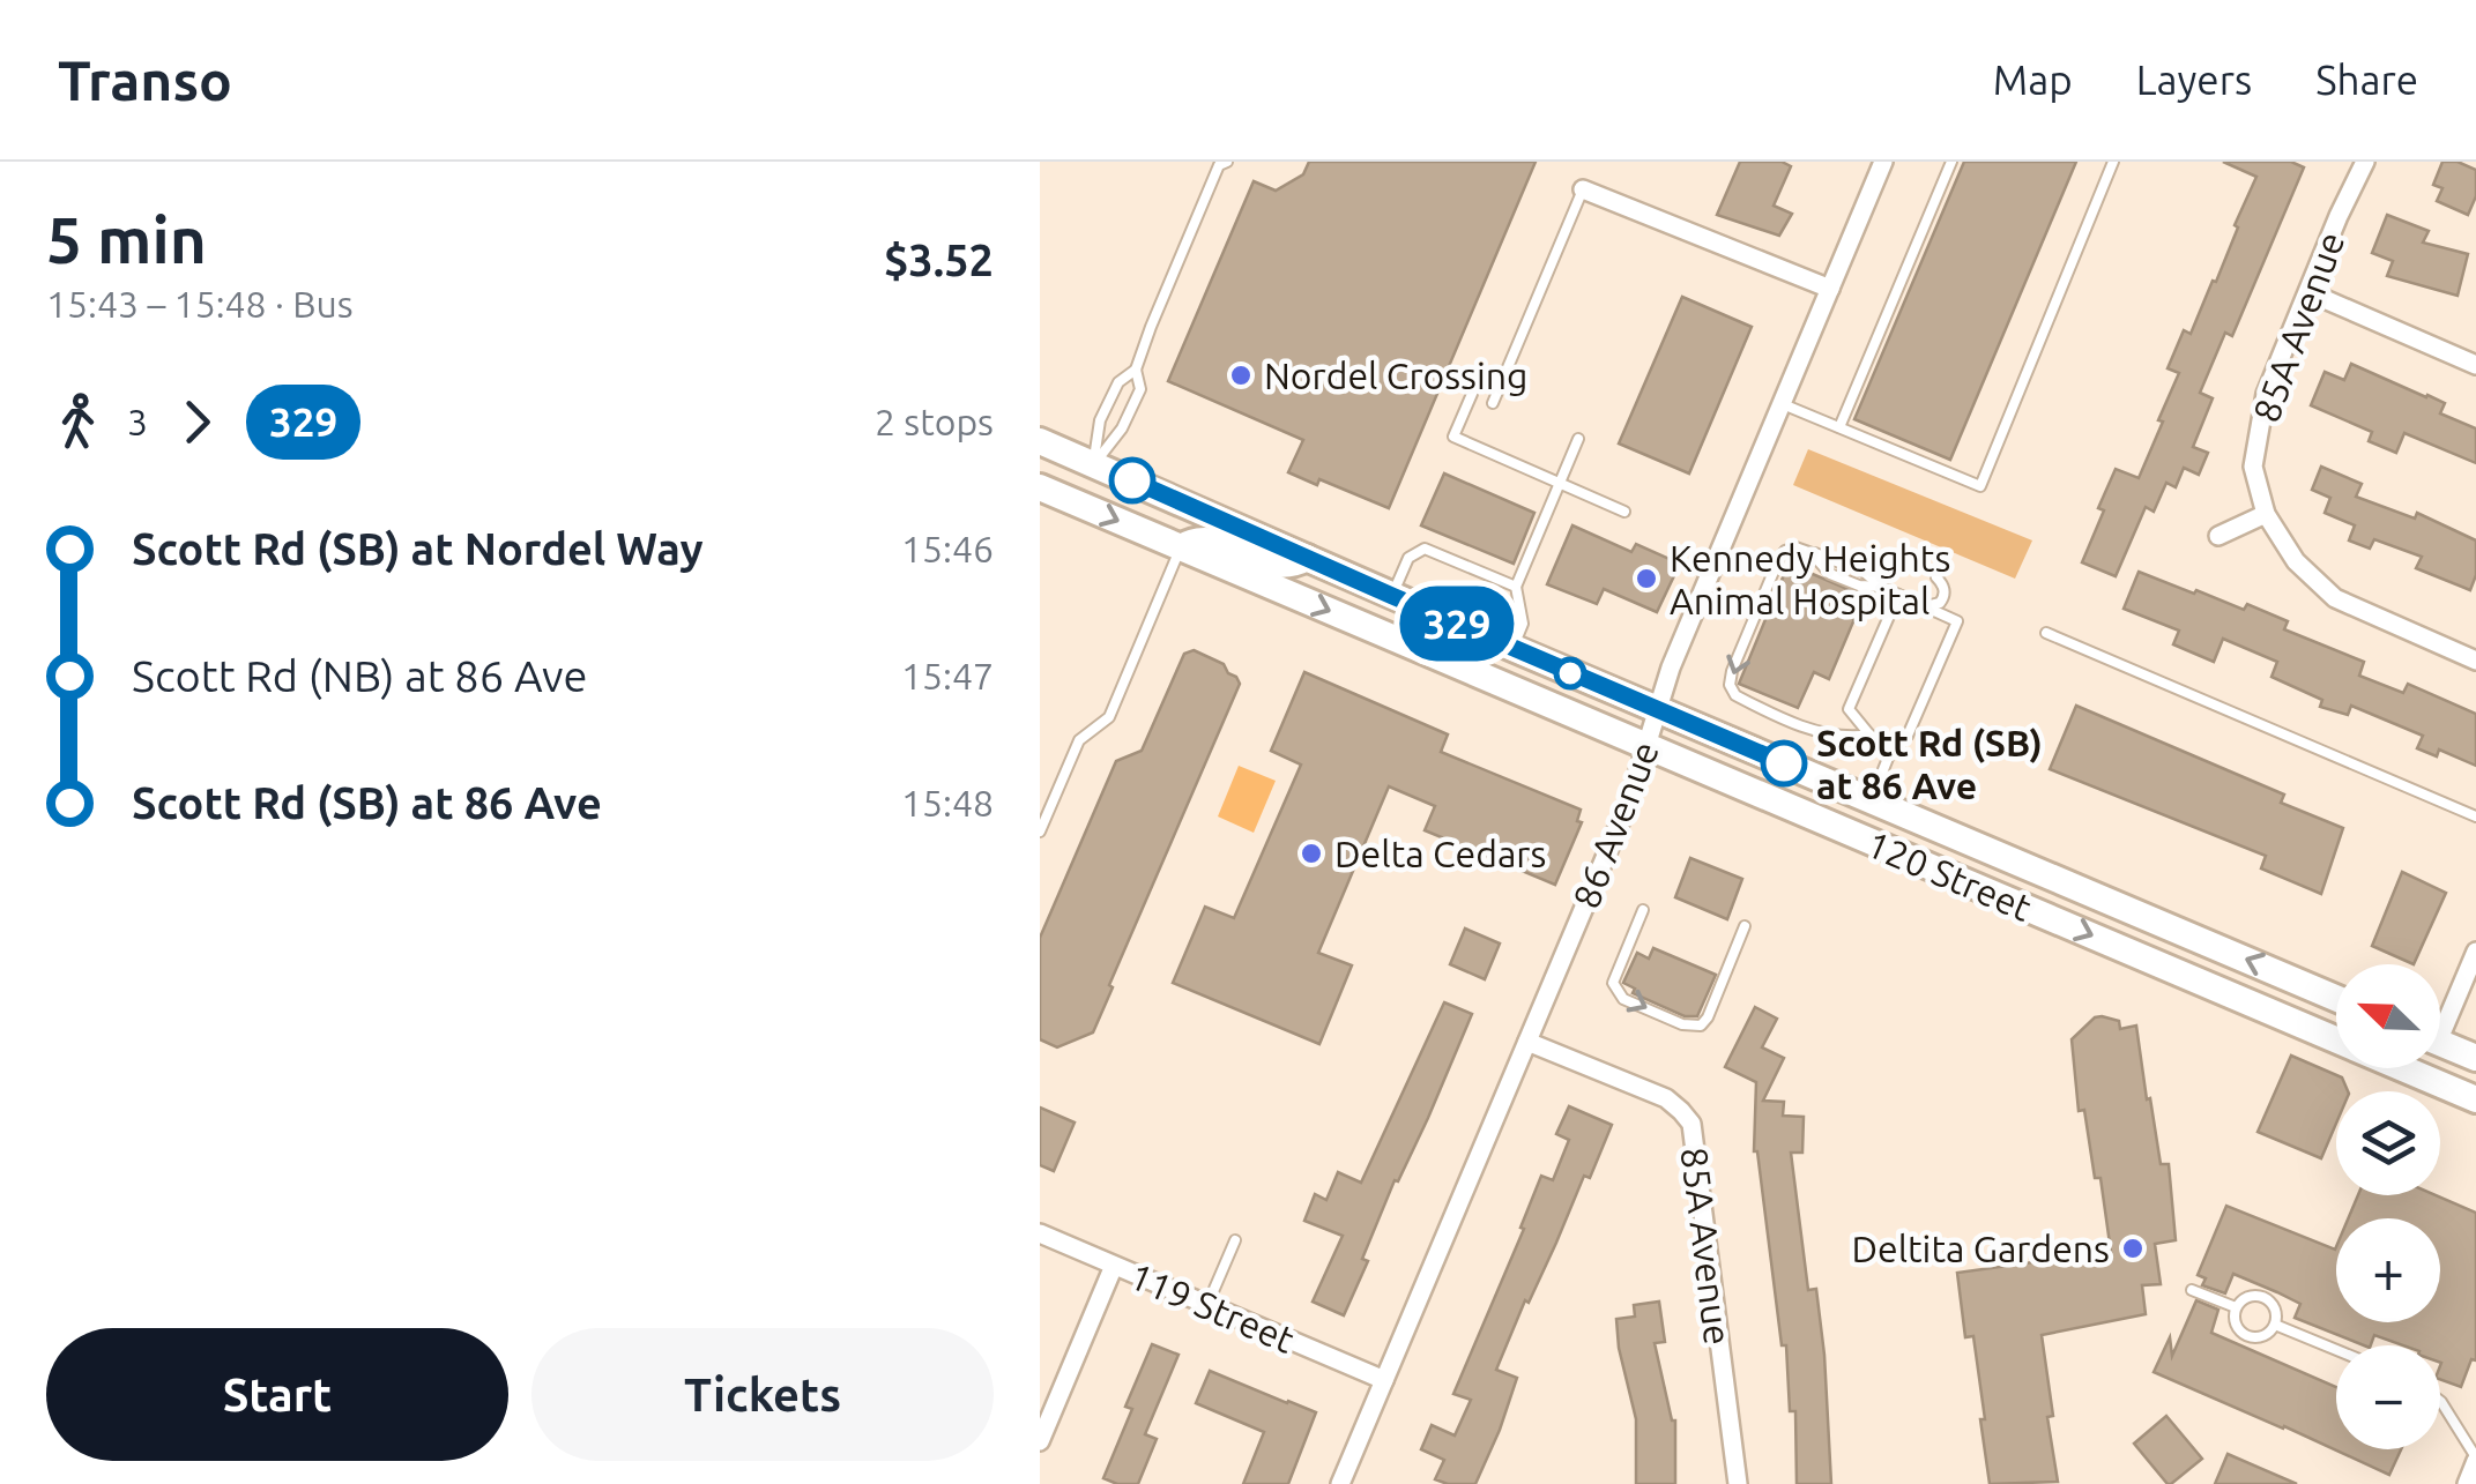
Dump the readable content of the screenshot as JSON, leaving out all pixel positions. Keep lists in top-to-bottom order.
{
  "streets": {
    "main road": ["120 Street"],
    "street": ["85A Avenue", "86 Avenue", "119 Street"]
  },
  "crossings": [
    ["85A Avenue", "86 Avenue"],
    ["86 Avenue", "120 Street"],
    ["86 Avenue", "119 Street"]
  ],
  "places": [
    "Nordel Crossing",
    "Kennedy Heights Animal Hospital",
    "Scott Rd (SB) at 86 Ave",
    "Delta Cedars",
    "Deltita Gardens"
  ],
  "lines": ["bus line 329"],
  "north": "top left",
  "page": {
    "header": "Transo",
    "nav": ["Map", "Layers", "Share"],
    "heading": ["5 min", "15:43 – 15:48 · Bus", "$3.52"],
    "on_map": "329",
    "legs": ["3", "329", "2 stops"],
    "list": [
      {
        "name": "Scott Rd (SB) at Nordel Way",
        "value": "15:46"
      },
      {
        "name": "Scott Rd (NB) at 86 Ave",
        "value": "15:47"
      },
      {
        "name": "Scott Rd (SB) at 86 Ave",
        "value": "15:48"
      }
    ],
    "map_buttons": ["+", "−"],
    "buttons": ["Start", "Tickets"]
  }
}
